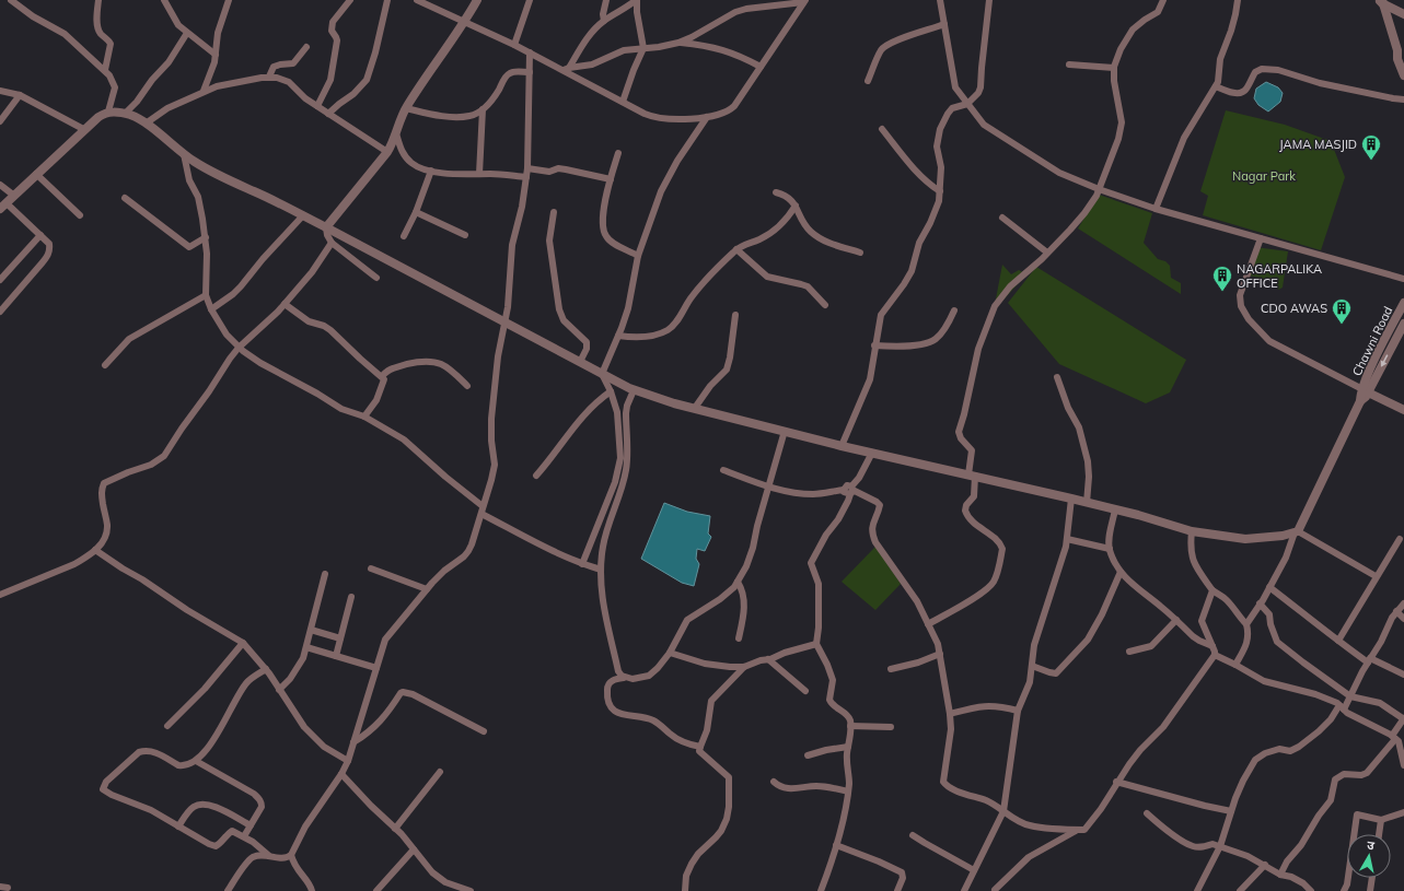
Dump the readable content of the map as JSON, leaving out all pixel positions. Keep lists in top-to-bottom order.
{
  "streets": {
    "street": ["Chawni Road"]
  },
  "parks": ["Nagar Park"],
  "places": {
    "building": ["JAMA MASJID", "NAGARPALIKA OFFICE", "CDO AWAS"]
  },
  "north": "top"
}
